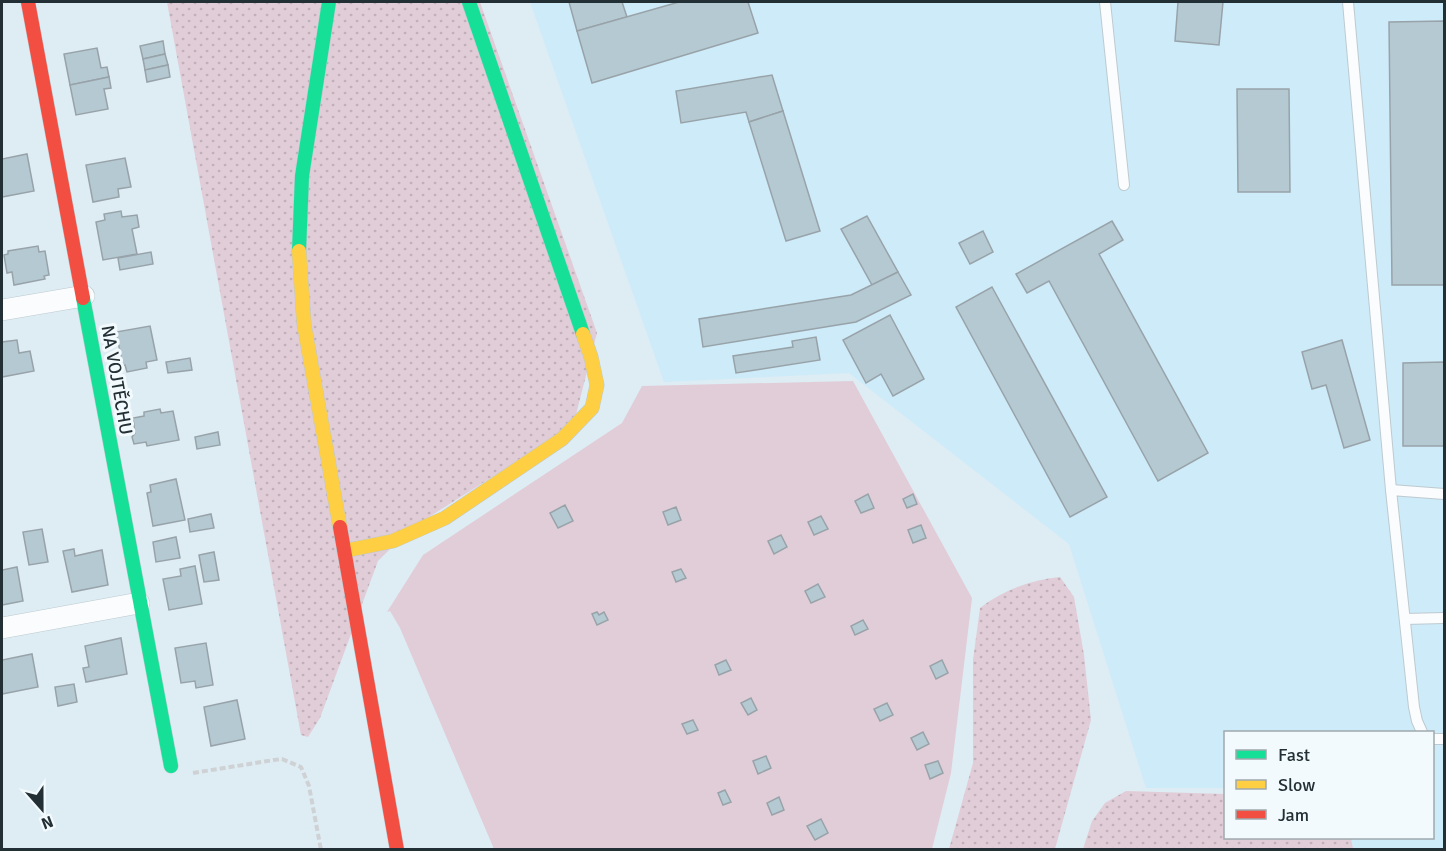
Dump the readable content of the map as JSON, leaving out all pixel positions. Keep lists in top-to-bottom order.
{
  "streets": {
    "street": ["NA VOJTĚCHU"]
  },
  "legend": ["Fast", "Slow", "Jam"],
  "north": "bottom"
}
